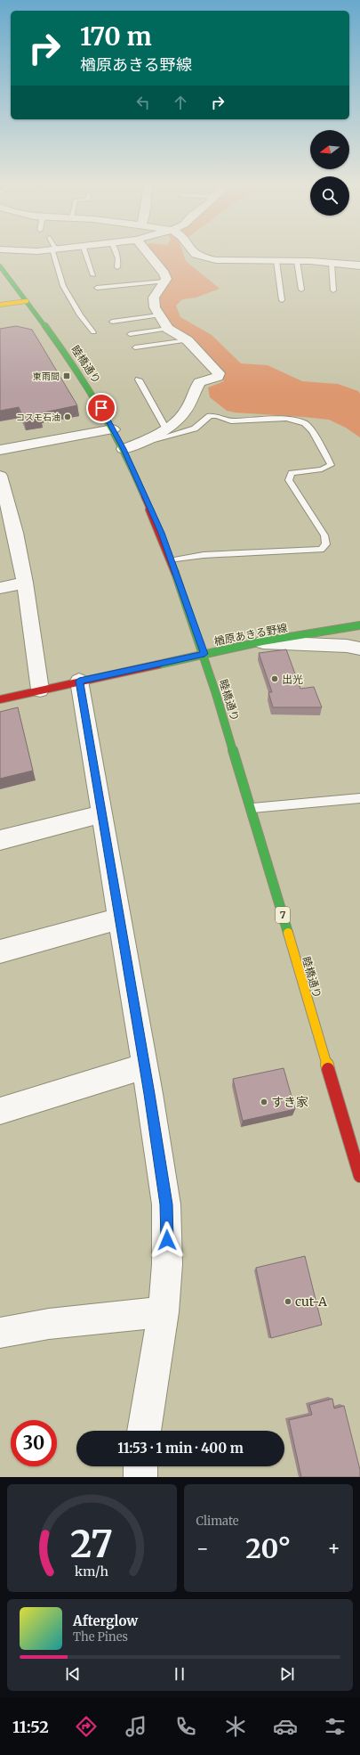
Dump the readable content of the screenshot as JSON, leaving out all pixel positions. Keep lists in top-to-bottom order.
{
  "streets": {
    "main road": ["睦橋通り", "楢原あきる野線", "7"]
  },
  "crossings": [
    ["睦橋通り", "楢原あきる野線"]
  ],
  "places": {
    "transit": ["東雨間"],
    "other": [
      "コスモ石油",
      "出光",
      "すき家",
      "cut-A"
    ]
  },
  "north": "left",
  "page": {
    "turn": ["170 m", "楢原あきる野線"],
    "limit": "30",
    "trip": "11:53 · 1 min · 400 m",
    "tile": "Climate",
    "heat": ["−", "20°", "+"],
    "song": ["Afterglow", "The Pines"],
    "tabs": "11:52",
    "gauge": ["27", "km/h"]
  }
}
